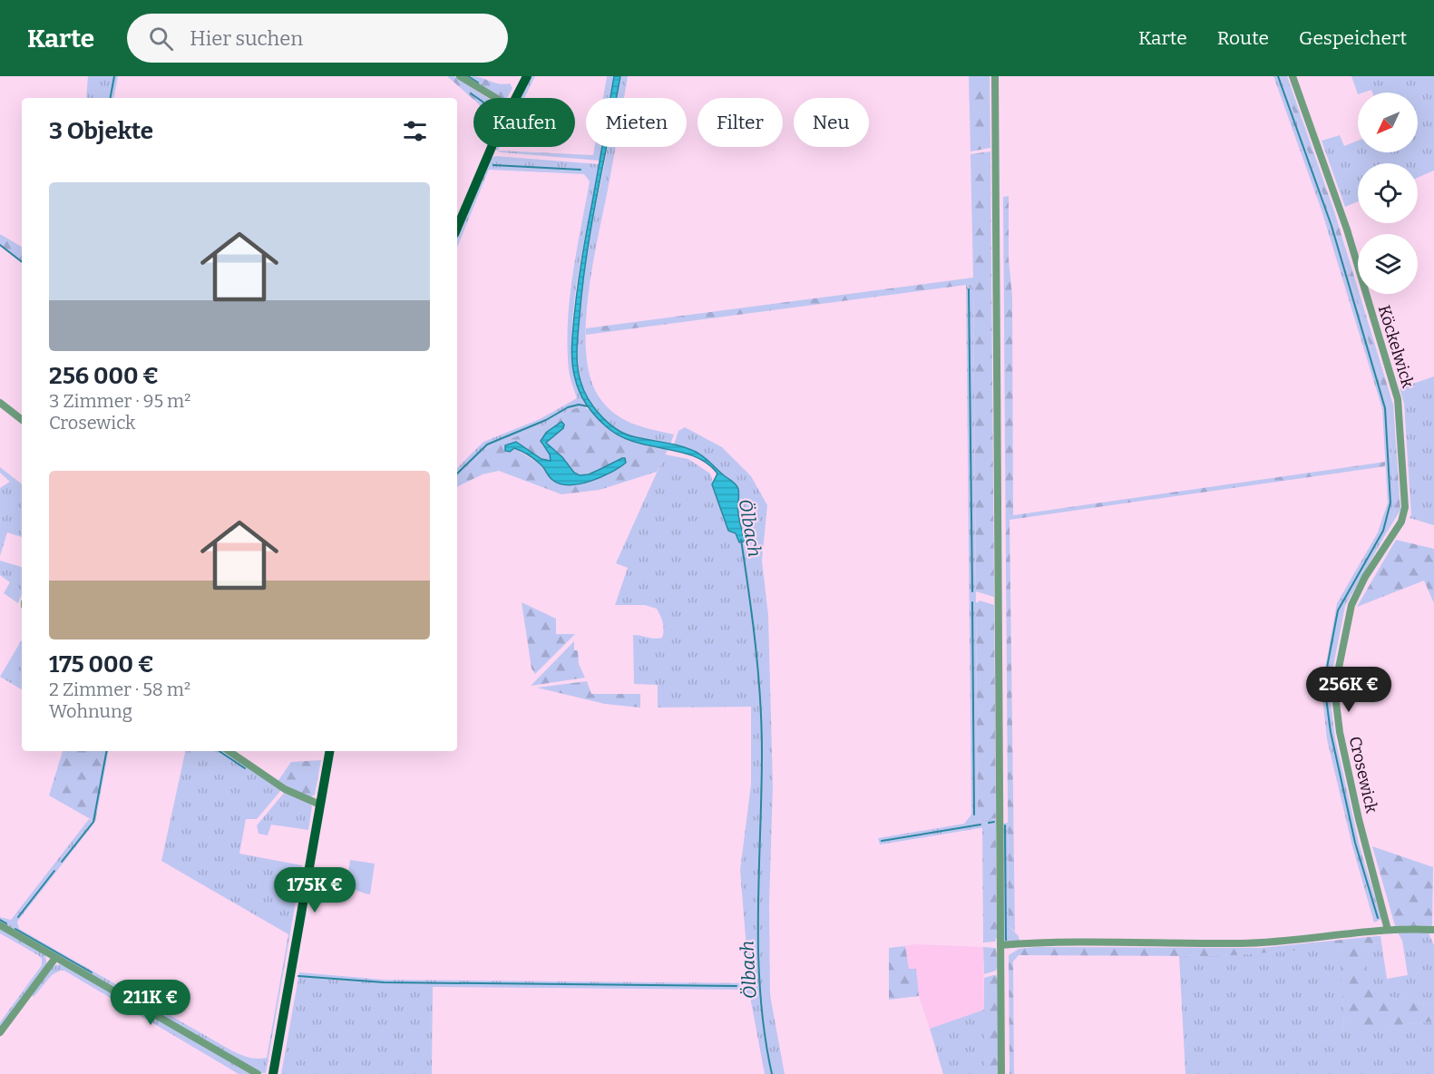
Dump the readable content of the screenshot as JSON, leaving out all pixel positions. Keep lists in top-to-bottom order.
{
  "streets": {
    "street": ["Köckelwick", "Crosewick"]
  },
  "crossings": [
    ["Köckelwick", "Crosewick"]
  ],
  "water": ["Ölbach"],
  "north": "bottom left",
  "page": {
    "header": "Karte",
    "search": "Hier suchen",
    "nav": ["Karte", "Route", "Gespeichert"],
    "chip": [
      "Kaufen",
      "Mieten",
      "Filter",
      "Neu"
    ],
    "heading": "3 Objekte",
    "list": [
      {
        "name": "256 000 €",
        "note": "3 Zimmer · 95 m² · Crosewick"
      },
      {
        "name": "175 000 €",
        "note": "2 Zimmer · 58 m² · Wohnung"
      }
    ],
    "price": ["256K €", "175K €", "211K €"]
  }
}
